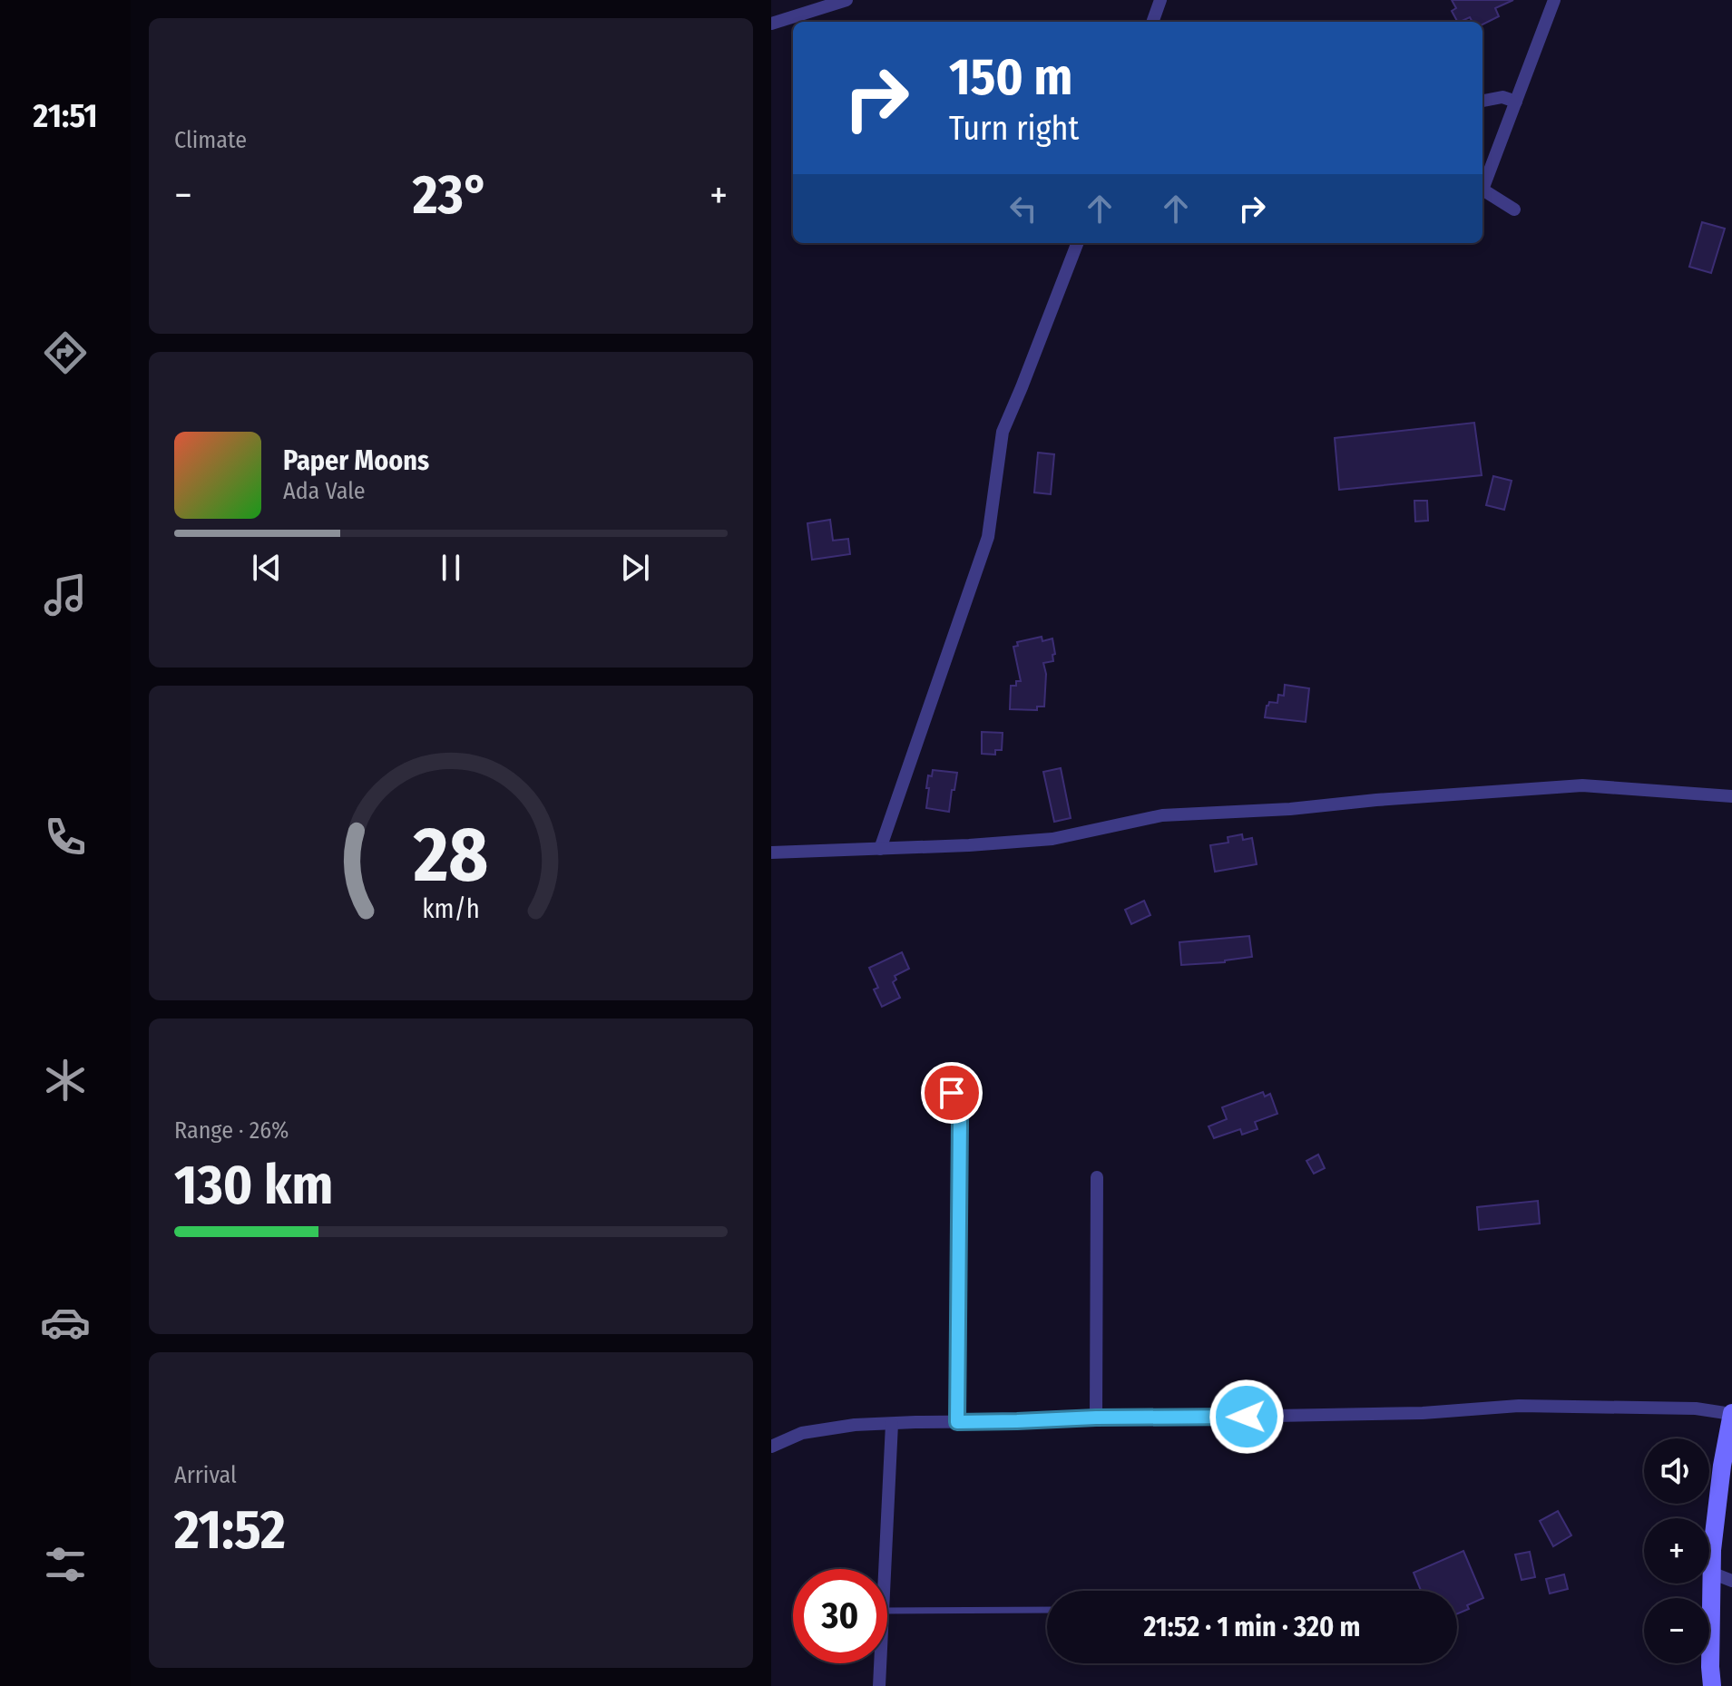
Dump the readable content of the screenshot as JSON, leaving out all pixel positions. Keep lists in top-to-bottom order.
{
  "page": {
    "tabs": "21:51",
    "tile": [
      "Climate",
      ["Range · 26%", "130 km"],
      ["Arrival", "21:52"]
    ],
    "turn": ["150 m", "Turn right"],
    "heat": ["−", "23°", "+"],
    "song": ["Paper Moons", "Ada Vale"],
    "map_buttons": ["+", "−"],
    "limit": "30",
    "trip": "21:52 · 1 min · 320 m",
    "gauge": ["28", "km/h"]
  }
}
